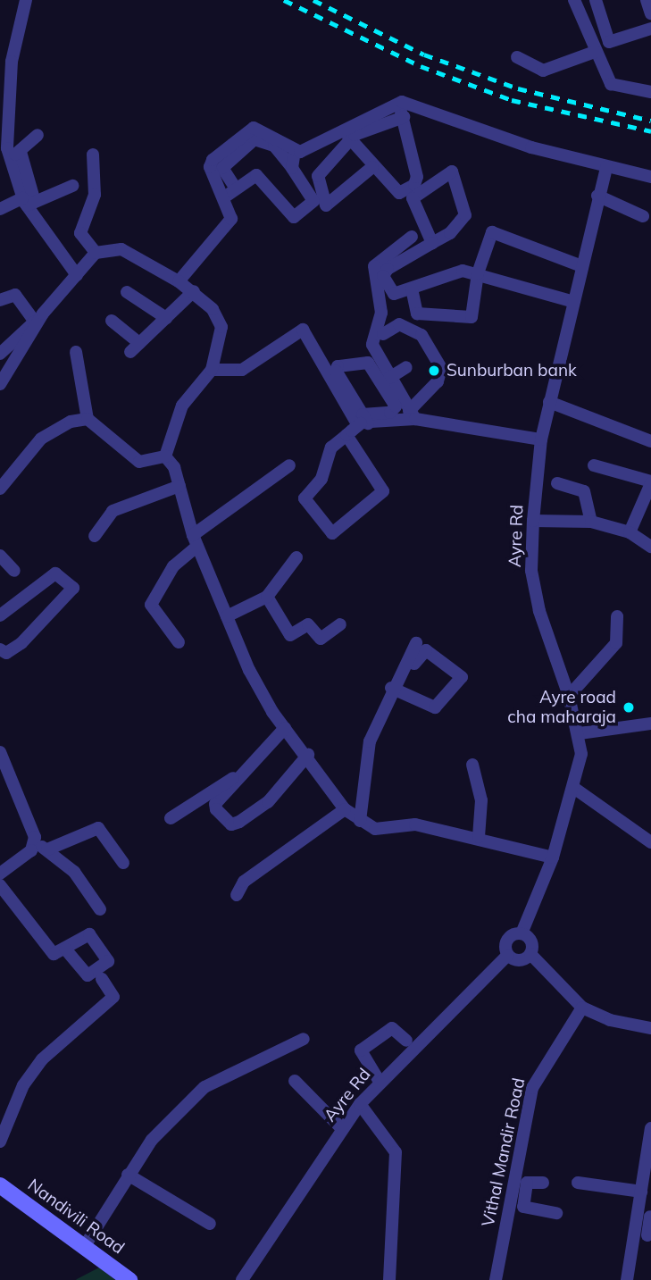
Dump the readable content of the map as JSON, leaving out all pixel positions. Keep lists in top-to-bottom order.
{
  "streets": {
    "street": ["Ayre Rd", "Vithal Mandir Road", "Nandivili Road"]
  },
  "places": ["Sunburban bank", "Ayre road cha maharaja"]
}
